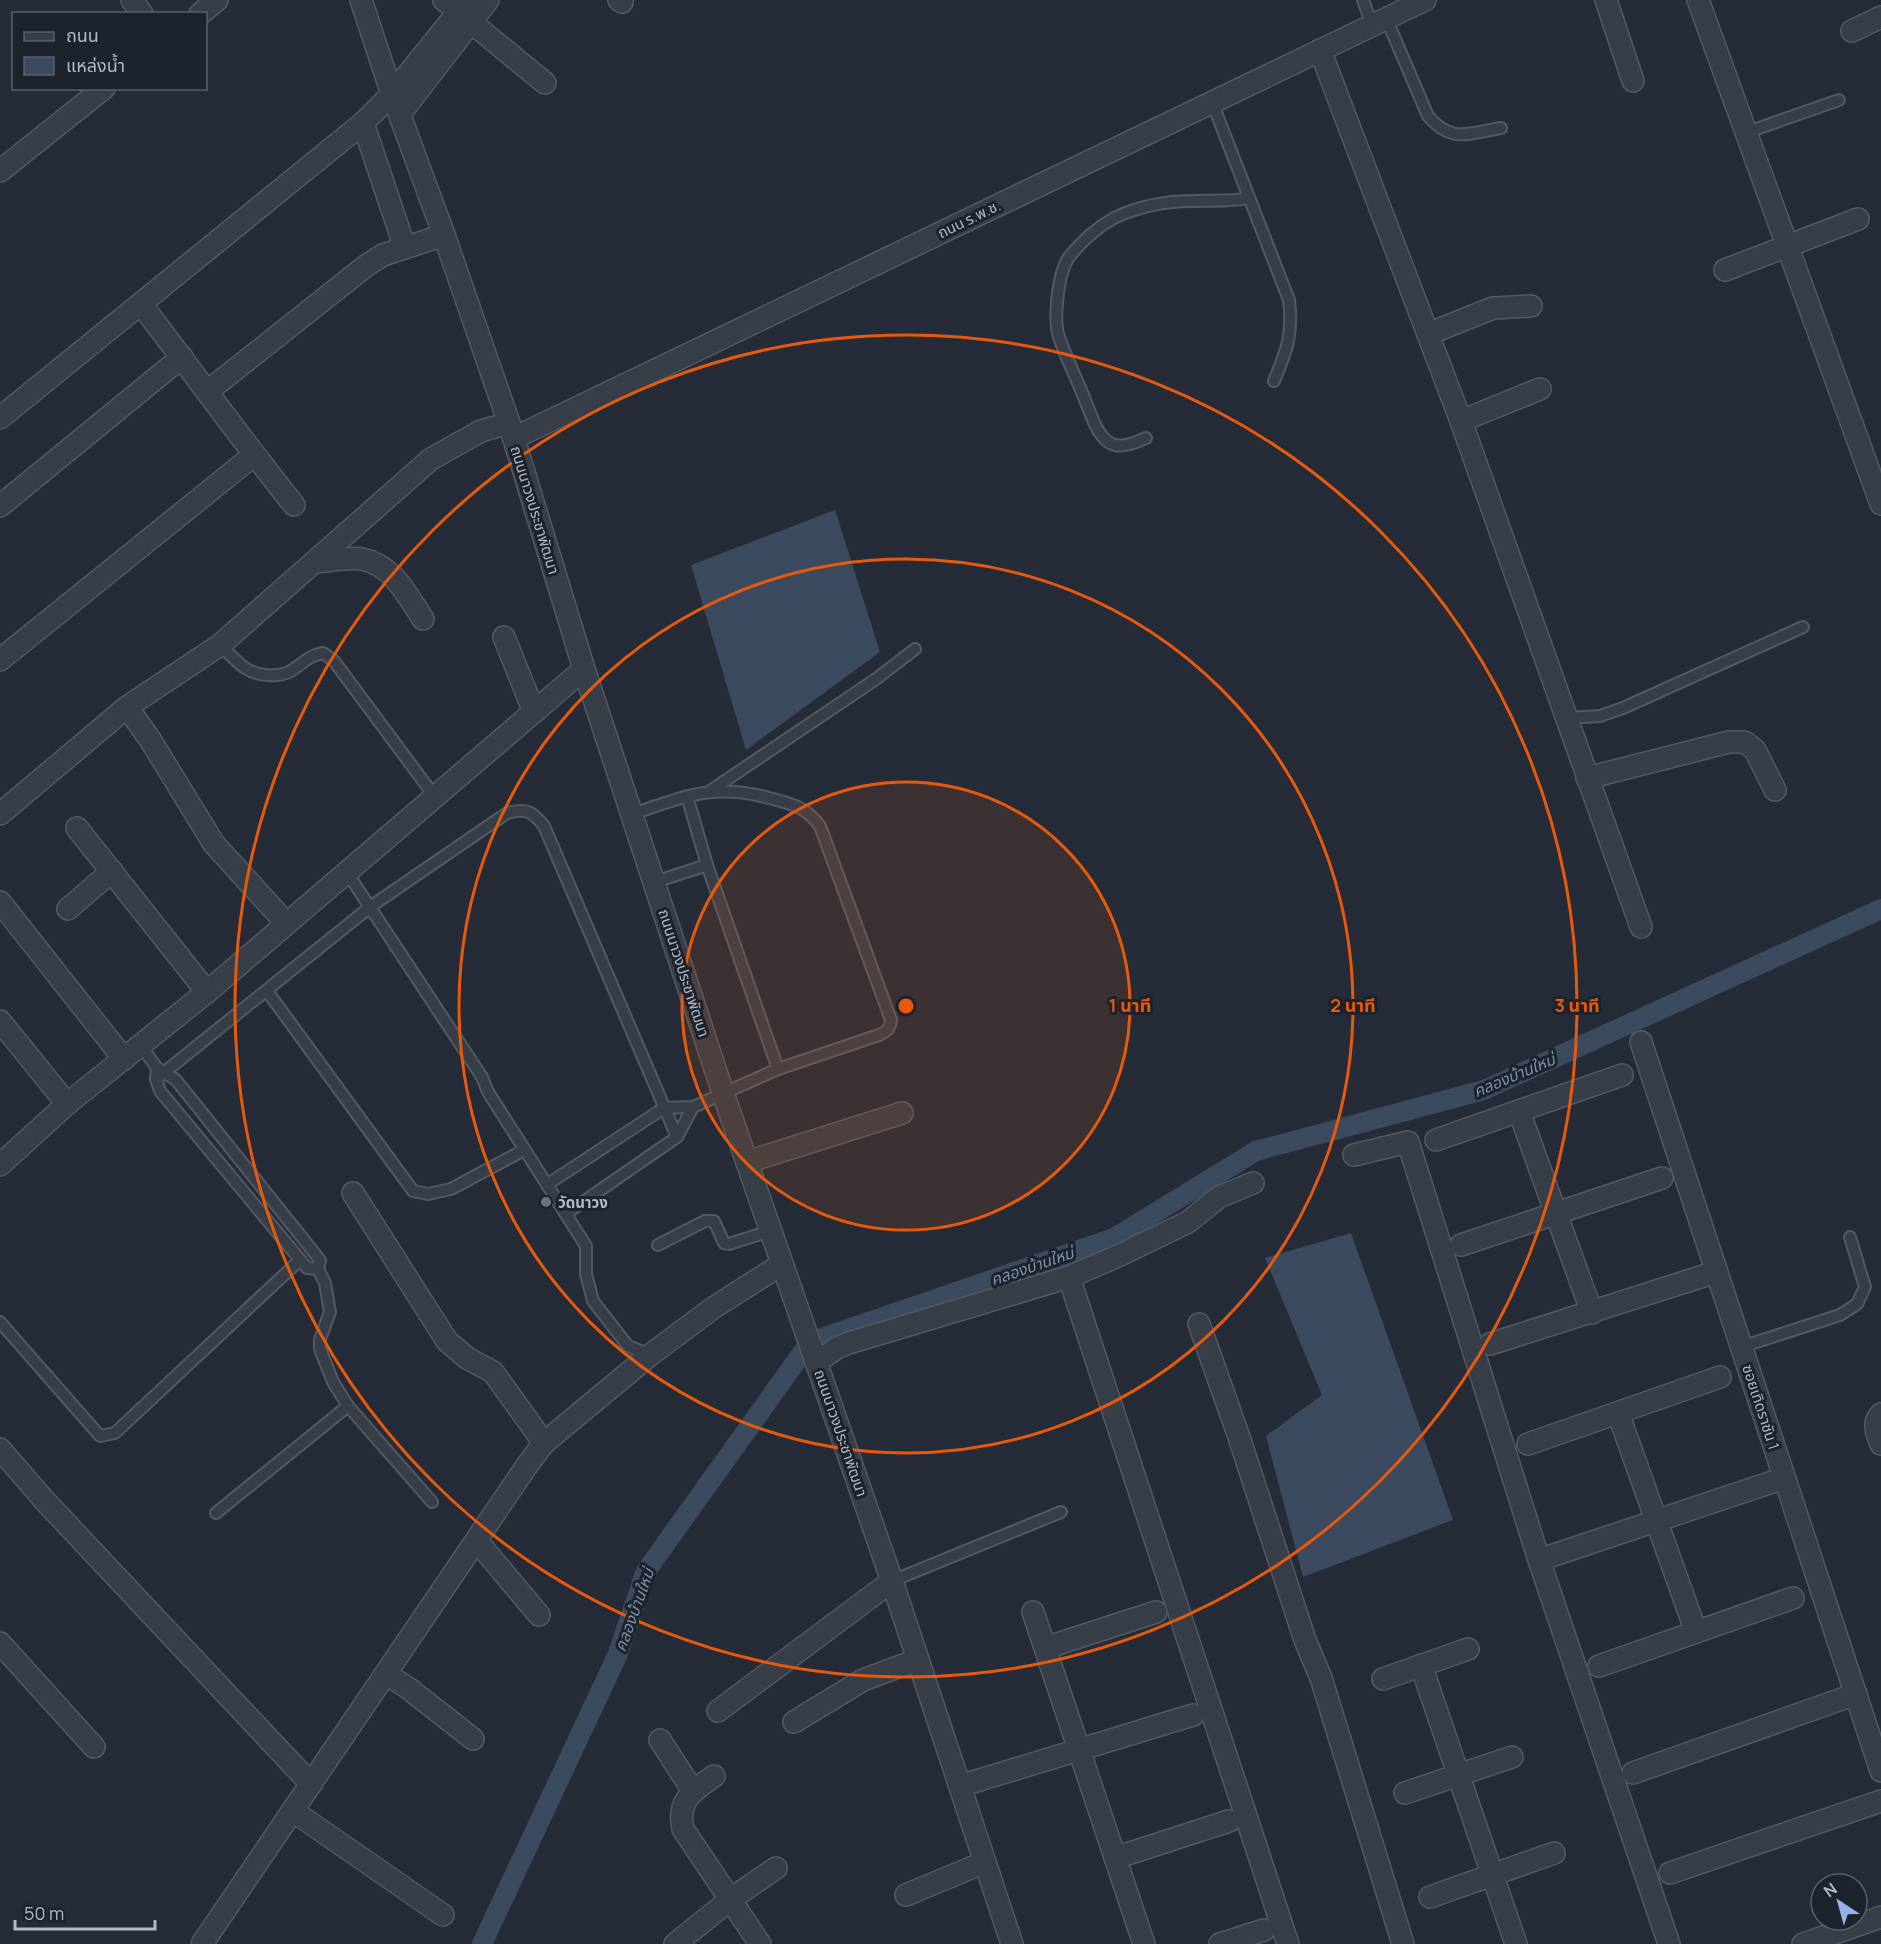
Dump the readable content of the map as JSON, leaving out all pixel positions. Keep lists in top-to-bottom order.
{
  "streets": {
    "street": ["ถนน ร.พ.ช.", "ถนนนาวงประชาพัฒนา", "ซอยเทิดราชัน 1"]
  },
  "crossings": [
    ["ถนน ร.พ.ช.", "ถนนนาวงประชาพัฒนา"]
  ],
  "water": ["คลองบ้านใหม่"],
  "places": ["วัดนาวง"],
  "legend": ["ถนน", "แหล่งน้ำ"],
  "scale_bar": "50 m",
  "north": "top left",
  "rings": ["1 นาที", "2 นาที", "3 นาที"]
}
